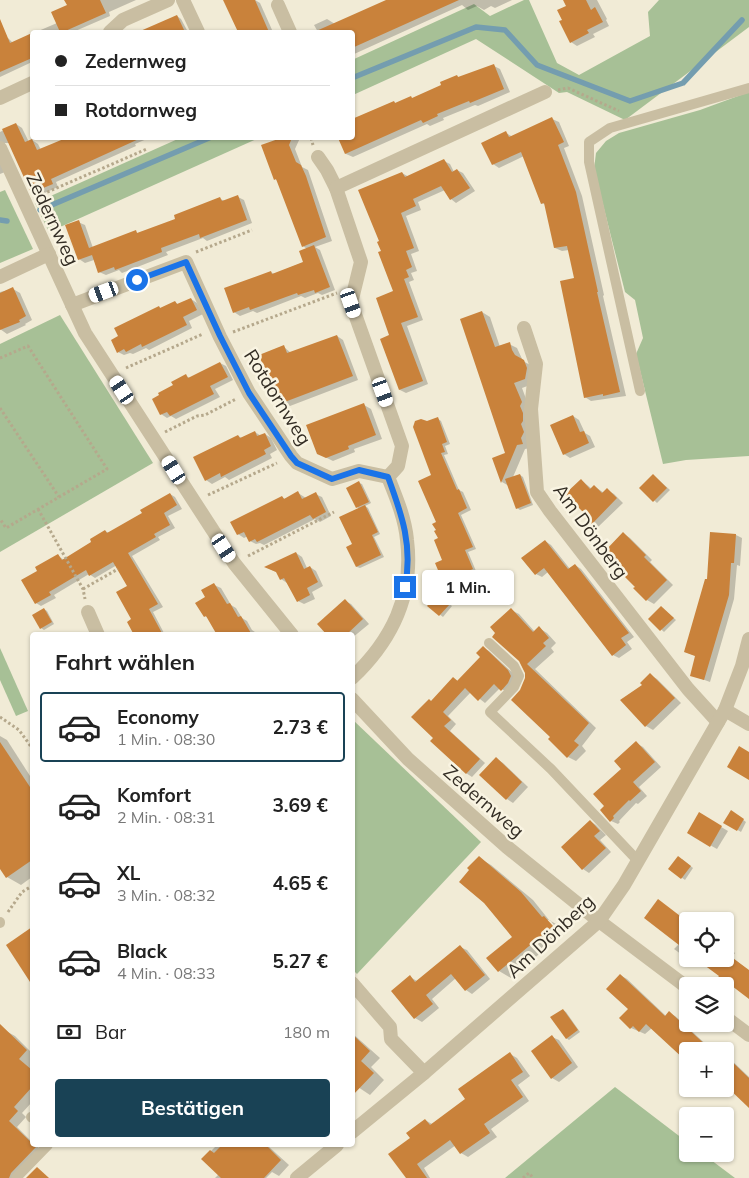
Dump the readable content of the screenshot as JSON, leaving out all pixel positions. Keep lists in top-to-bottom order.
{
  "streets": {
    "street": ["Zedernweg", "Rotdornweg", "Am Dönberg"]
  },
  "crossings": [
    ["Zedernweg", "Am Dönberg"]
  ],
  "page": {
    "banner": ["Zedernweg", "Rotdornweg"],
    "bubble": "1 Min.",
    "heading": "Fahrt wählen",
    "list": [
      {
        "name": "Economy",
        "note": "1 Min. · 08:30",
        "value": "2.73 €"
      },
      {
        "name": "Komfort",
        "note": "2 Min. · 08:31",
        "value": "3.69 €"
      },
      {
        "name": "XL",
        "note": "3 Min. · 08:32",
        "value": "4.65 €"
      },
      {
        "name": "Black",
        "note": "4 Min. · 08:33",
        "value": "5.27 €"
      }
    ],
    "map_buttons": ["+", "−"],
    "pay": ["Bar", "180 m"],
    "buttons": "Bestätigen"
  }
}
